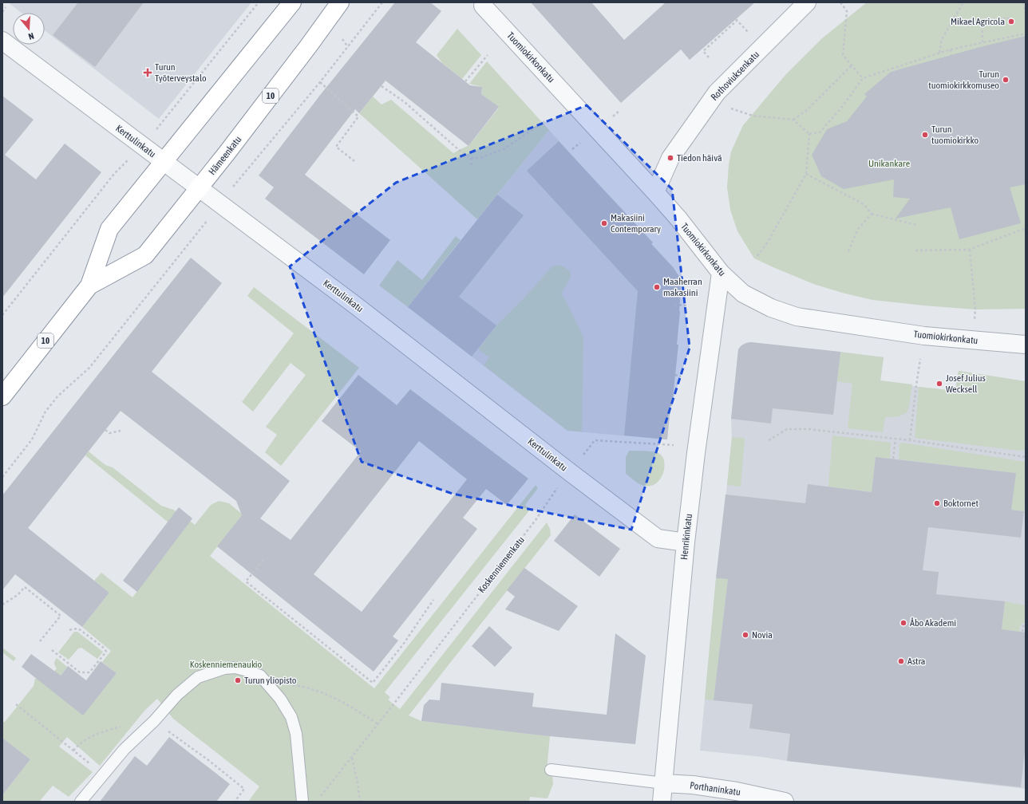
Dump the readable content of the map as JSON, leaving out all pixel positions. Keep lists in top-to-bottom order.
{
  "streets": {
    "highway": ["10", "Hämeenkatu"],
    "street": [
      "Tuomiokirkonkatu",
      "Rothoviuksenkatu",
      "Kerttulinkatu",
      "Henrikinkatu",
      "Porthaninkatu"
    ],
    "path": ["Koskenniemenkatu"]
  },
  "crossings": [
    ["Tuomiokirkonkatu", "Rothoviuksenkatu"],
    ["Tuomiokirkonkatu", "Henrikinkatu"],
    ["Kerttulinkatu", "Hämeenkatu"],
    ["Kerttulinkatu", "Henrikinkatu"],
    ["Henrikinkatu", "Porthaninkatu"]
  ],
  "parks": ["Unikankare", "Koskenniemenaukio"],
  "places": {
    "other": [
      "Mikael Agricola",
      "Turun tuomiokirkkomuseo",
      "Turun tuomiokirkko",
      "Tiedon häivä",
      "Makasiini Contemporary",
      "Maaherran makasiini",
      "Josef Julius Wecksell",
      "Boktornet",
      "Åbo Akademi",
      "Novia",
      "Astra",
      "Turun yliopisto"
    ],
    "health": ["Turun Työterveystalo"]
  },
  "north": "bottom"
}
